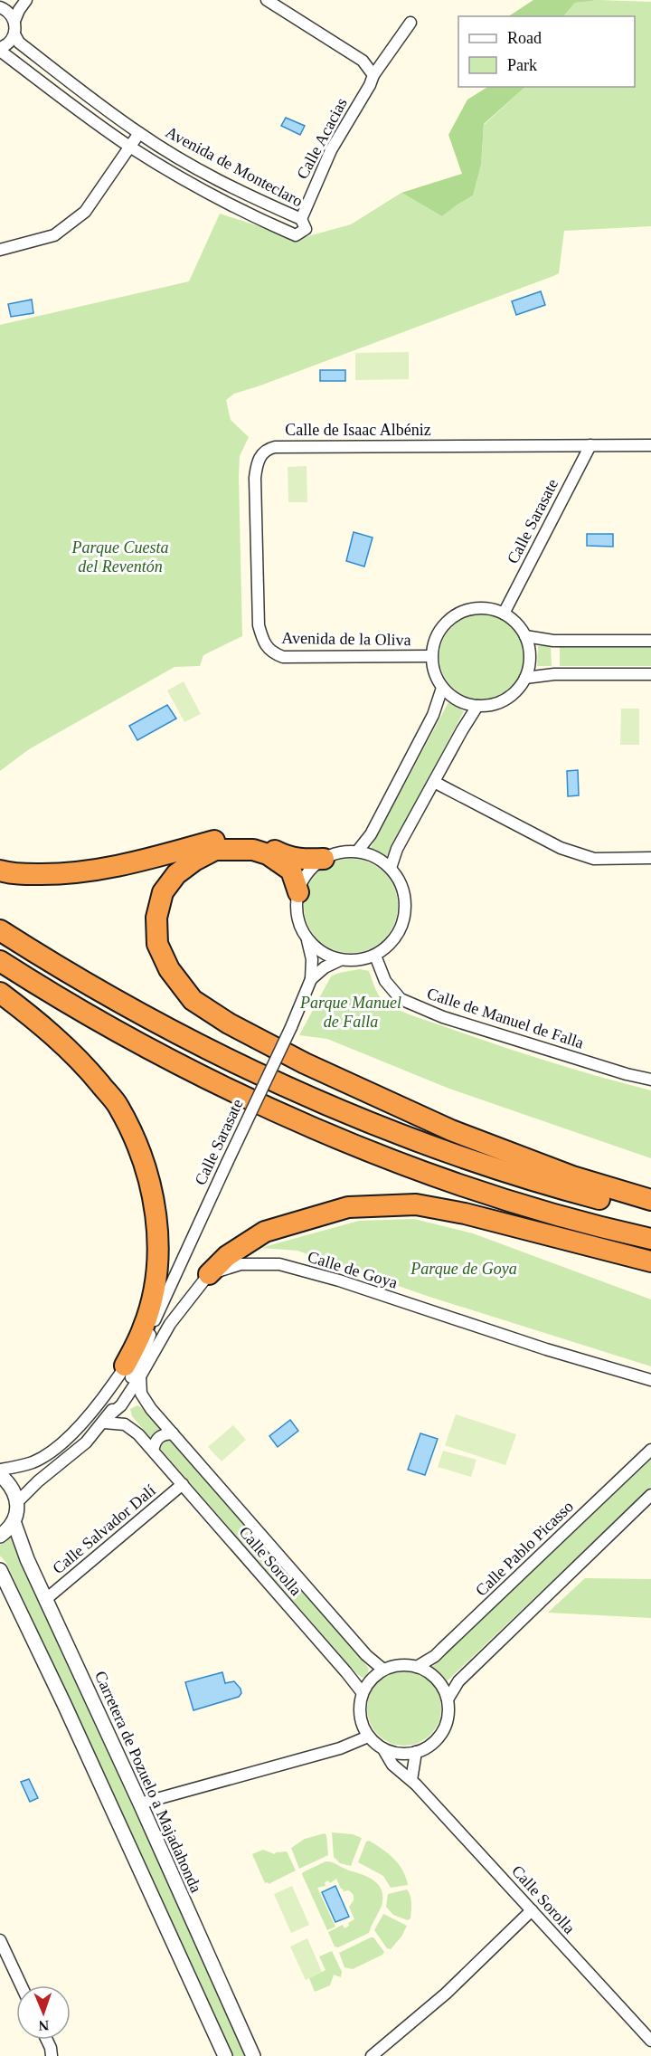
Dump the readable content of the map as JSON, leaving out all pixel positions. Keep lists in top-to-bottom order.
{
  "streets": {
    "street": [
      "Calle Acacias",
      "Avenida de Monteclaro",
      "Calle de Isaac Albéniz",
      "Calle Sarasate",
      "Avenida de la Oliva",
      "Calle de Manuel de Falla",
      "Calle de Goya",
      "Calle Salvador Dalí",
      "Calle Pablo Picasso",
      "Calle Sorolla",
      "Carretera de Pozuelo a Majadahonda"
    ]
  },
  "crossings": [
    ["Calle Acacias", "Avenida de Monteclaro"],
    ["Calle de Isaac Albéniz", "Calle Sarasate"],
    ["Calle de Isaac Albéniz", "Avenida de la Oliva"],
    ["Calle Sarasate", "Avenida de la Oliva"],
    ["Calle Sarasate", "Calle de Manuel de Falla"],
    ["Calle Sarasate", "Calle Sorolla"],
    ["Calle Salvador Dalí", "Calle Sorolla"],
    ["Calle Salvador Dalí", "Carretera de Pozuelo a Majadahonda"],
    ["Calle Pablo Picasso", "Calle Sorolla"]
  ],
  "parks": ["Parque Cuesta del Reventón", "Parque Manuel de Falla", "Parque de Goya"],
  "legend": ["Road", "Park"],
  "north": "bottom"
}
